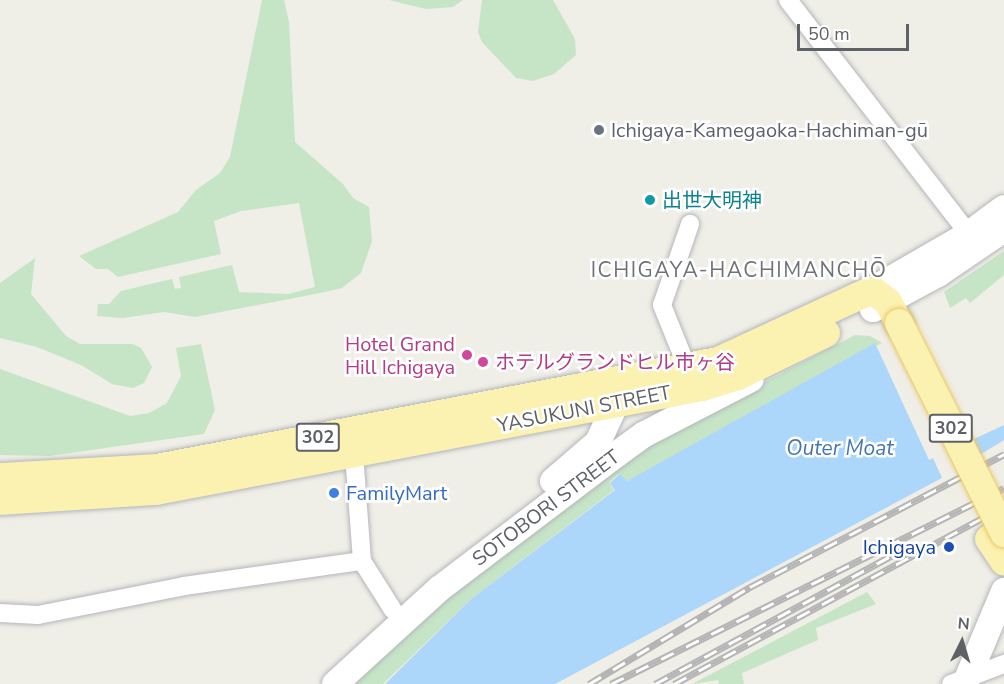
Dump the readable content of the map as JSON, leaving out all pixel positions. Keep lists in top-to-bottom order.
{
  "streets": {
    "main road": ["YASUKUNI STREET", "302", "SOTOBORI STREET"]
  },
  "crossings": [
    ["YASUKUNI STREET", "302"],
    ["YASUKUNI STREET", "SOTOBORI STREET"]
  ],
  "districts": ["ICHIGAYA-HACHIMANCHŌ"],
  "water": ["Outer Moat"],
  "places": [
    "Ichigaya-Kamegaoka-Hachiman-gū",
    "出世大明神",
    "Hotel Grand Hill Ichigaya",
    "ホテルグランドヒル市ヶ谷",
    "FamilyMart",
    "Ichigaya"
  ],
  "scale_bar": "50 m",
  "north": "top"
}
